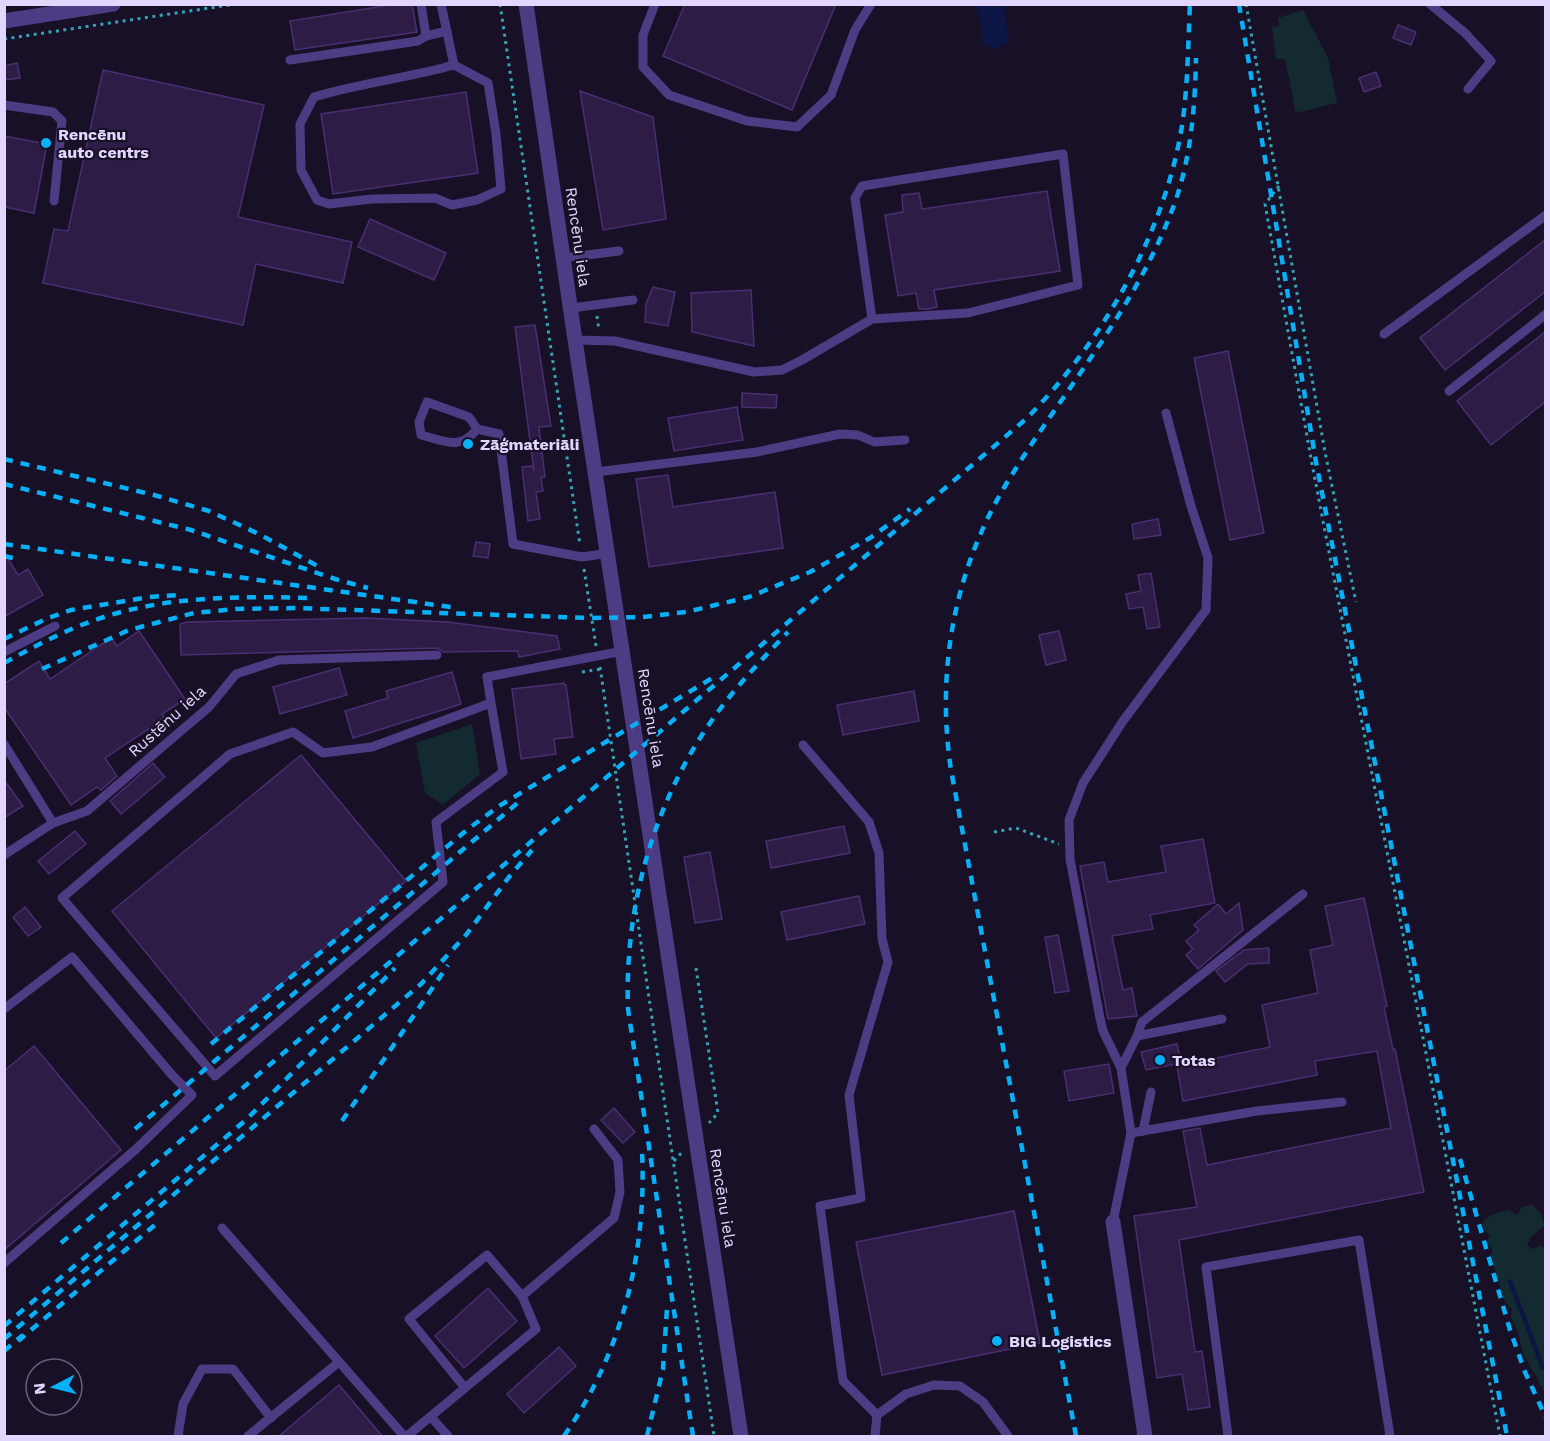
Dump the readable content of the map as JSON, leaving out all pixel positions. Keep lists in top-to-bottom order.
{
  "streets": {
    "street": ["Rencēnu iela"],
    "lane": ["Rustēnu iela"]
  },
  "places": [
    "Rencēnu auto centrs",
    "Zāģmateriāli",
    "Totas",
    "BIG Logistics"
  ],
  "north": "left"
}
